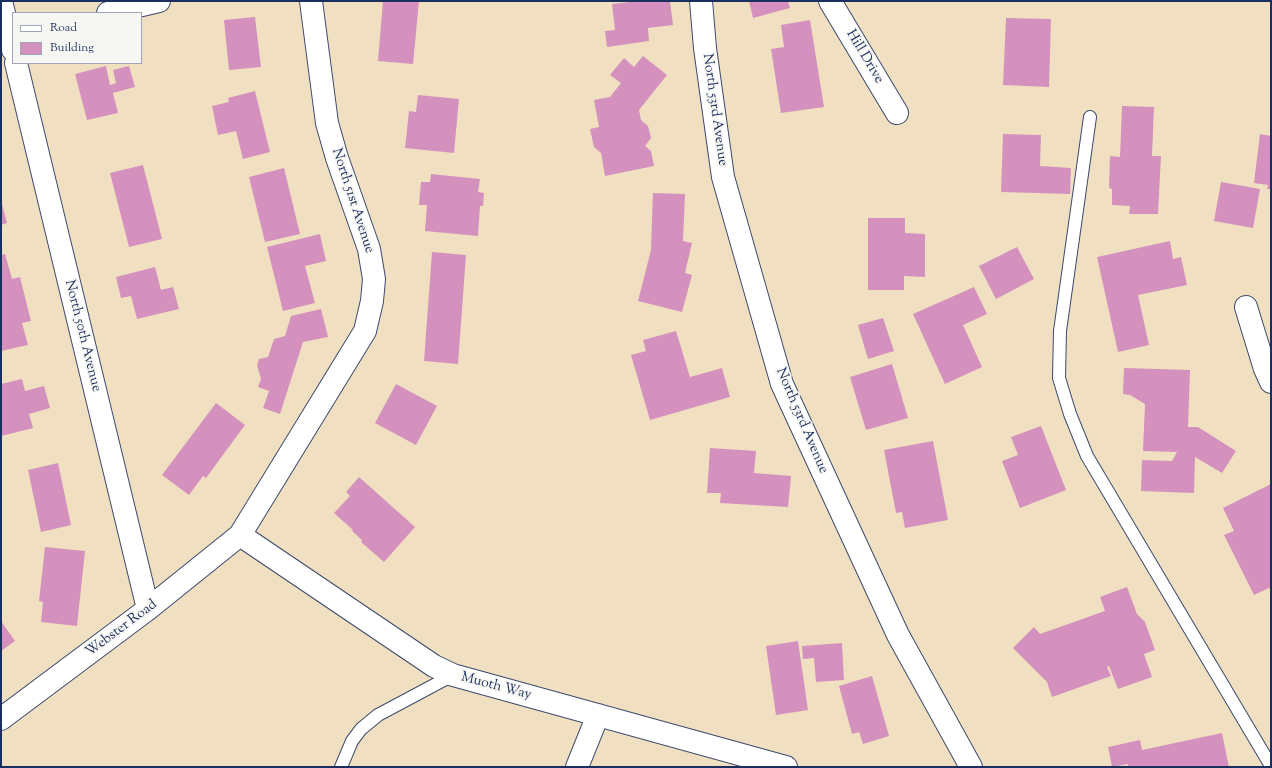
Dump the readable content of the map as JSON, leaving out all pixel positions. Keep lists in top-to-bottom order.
{
  "streets": {
    "street": [
      "Hill Drive",
      "North 53rd Avenue",
      "North 51st Avenue",
      "North 50th Avenue",
      "Webster Road",
      "Muoth Way"
    ]
  },
  "crossings": [
    ["North 51st Avenue", "Webster Road"],
    ["North 51st Avenue", "Muoth Way"],
    ["North 50th Avenue", "Webster Road"],
    ["Webster Road", "Muoth Way"]
  ],
  "legend": ["Road", "Building"]
}
